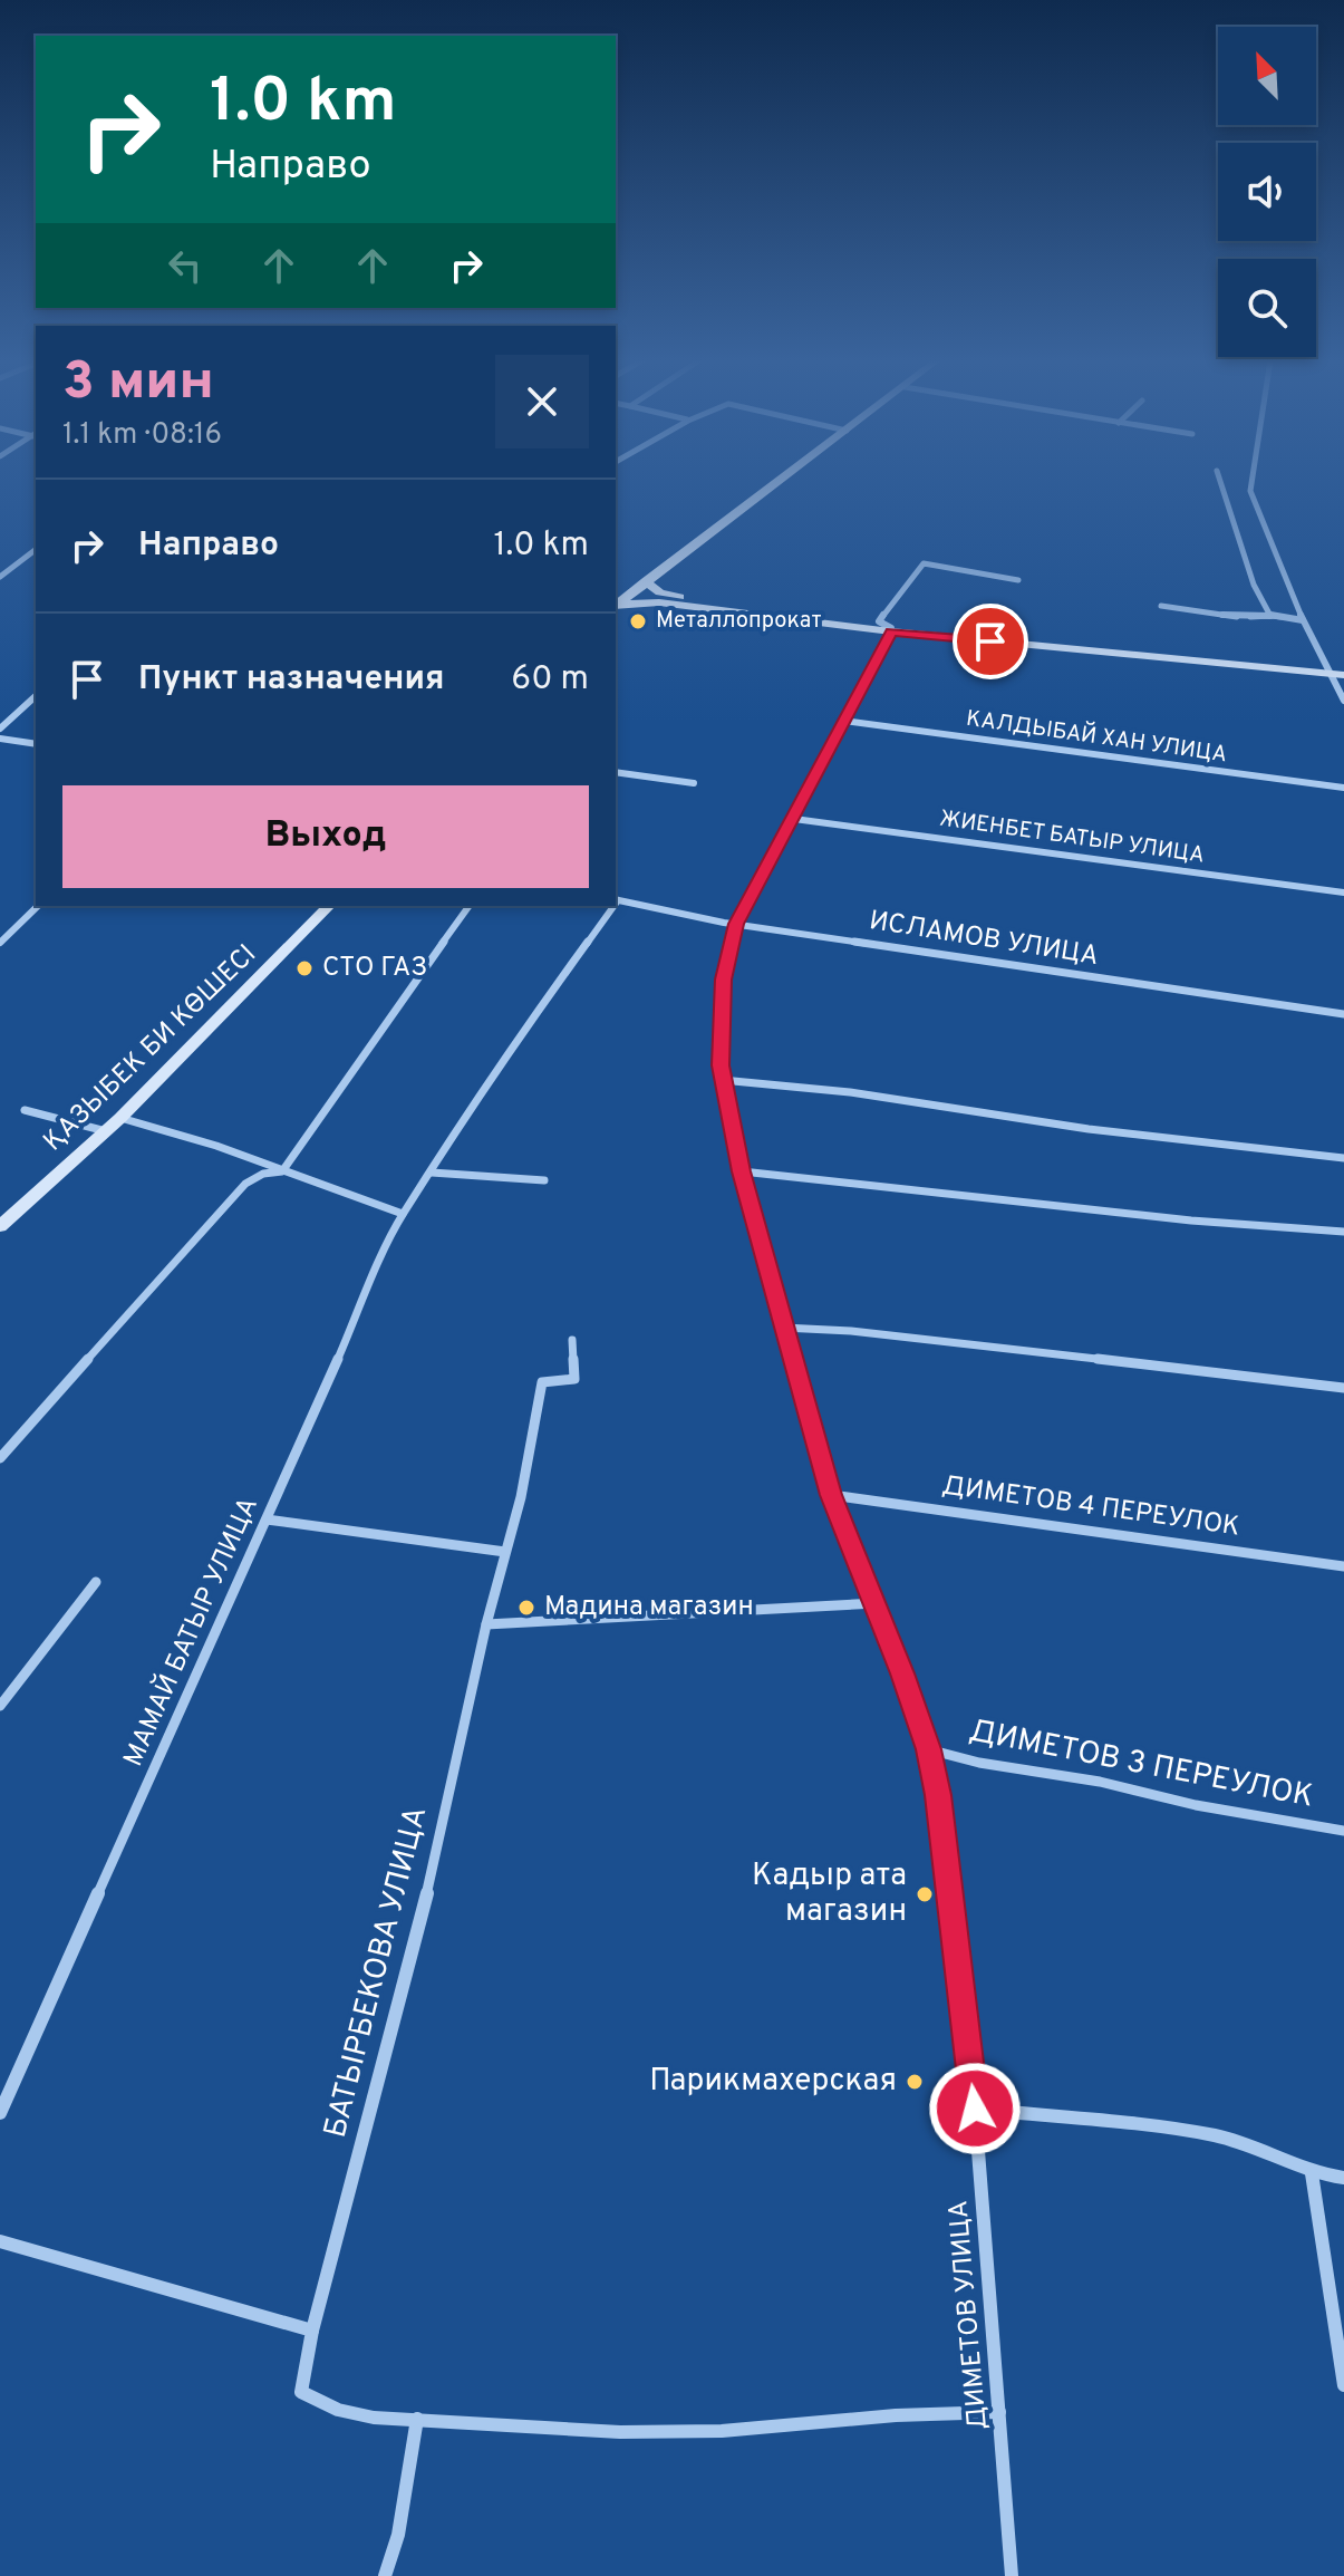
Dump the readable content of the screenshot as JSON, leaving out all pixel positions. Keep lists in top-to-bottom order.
{
  "streets": {
    "main road": ["ҚАЗЫБЕК БИ КӨШЕСІ"],
    "street": [
      "КАЛДЫБАЙ ХАН УЛИЦА",
      "ЖИЕНБЕТ БАТЫР УЛИЦА",
      "ИСЛАМОВ УЛИЦА",
      "ДИМЕТОВ 4 ПЕРЕУЛОК",
      "МАМАЙ БАТЫР УЛИЦА",
      "ДИМЕТОВ 3 ПЕРЕУЛОК",
      "БАТЫРБЕКОВА УЛИЦА",
      "ДИМЕТОВ УЛИЦА"
    ]
  },
  "crossings": [
    ["КАЛДЫБАЙ ХАН УЛИЦА", "ДИМЕТОВ УЛИЦА"],
    ["ЖИЕНБЕТ БАТЫР УЛИЦА", "ДИМЕТОВ УЛИЦА"],
    ["ИСЛАМОВ УЛИЦА", "ДИМЕТОВ УЛИЦА"],
    ["ДИМЕТОВ 4 ПЕРЕУЛОК", "ДИМЕТОВ УЛИЦА"],
    ["ДИМЕТОВ 3 ПЕРЕУЛОК", "ДИМЕТОВ УЛИЦА"],
    ["БАТЫРБЕКОВА УЛИЦА", "ДИМЕТОВ УЛИЦА"]
  ],
  "places": [
    "Металлопрокат",
    "СТО ГАЗ",
    "Мадина магазин",
    "Кадыр ата магазин",
    "Парикмахерская"
  ],
  "north": "top left",
  "page": {
    "turn": ["1.0 km", "Направо"],
    "heading": ["3 мин", "1.1 km · 08:16"],
    "list": [
      {
        "name": "Направо",
        "value": "1.0 km"
      },
      {
        "name": "Пункт назначения",
        "value": "60 m"
      }
    ],
    "buttons": "Выход"
  }
}
